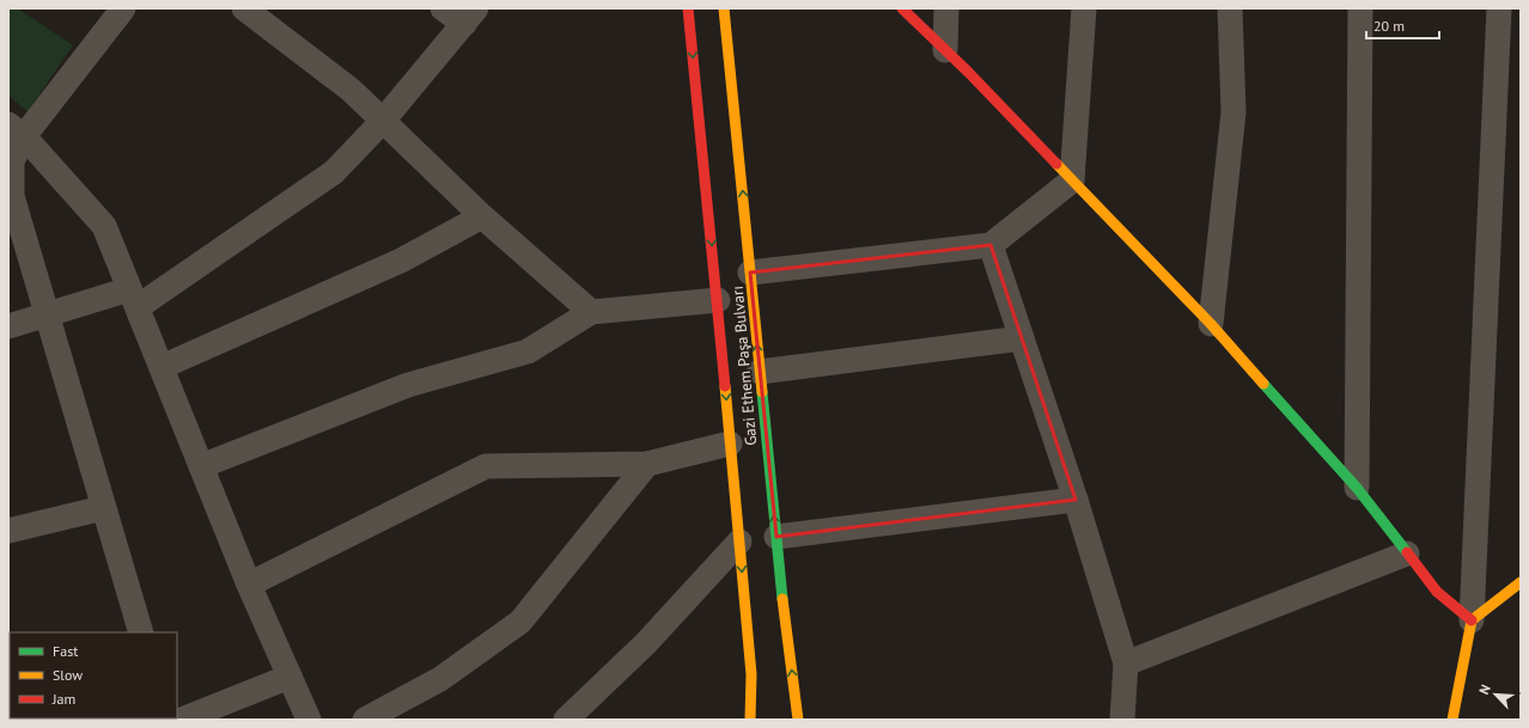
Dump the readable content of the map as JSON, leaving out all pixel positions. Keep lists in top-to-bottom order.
{
  "streets": {
    "main road": ["Gazi Ethem Paşa Bulvarı"]
  },
  "legend": ["Fast", "Slow", "Jam"],
  "scale_bar": "20 m",
  "north": "top left"
}
